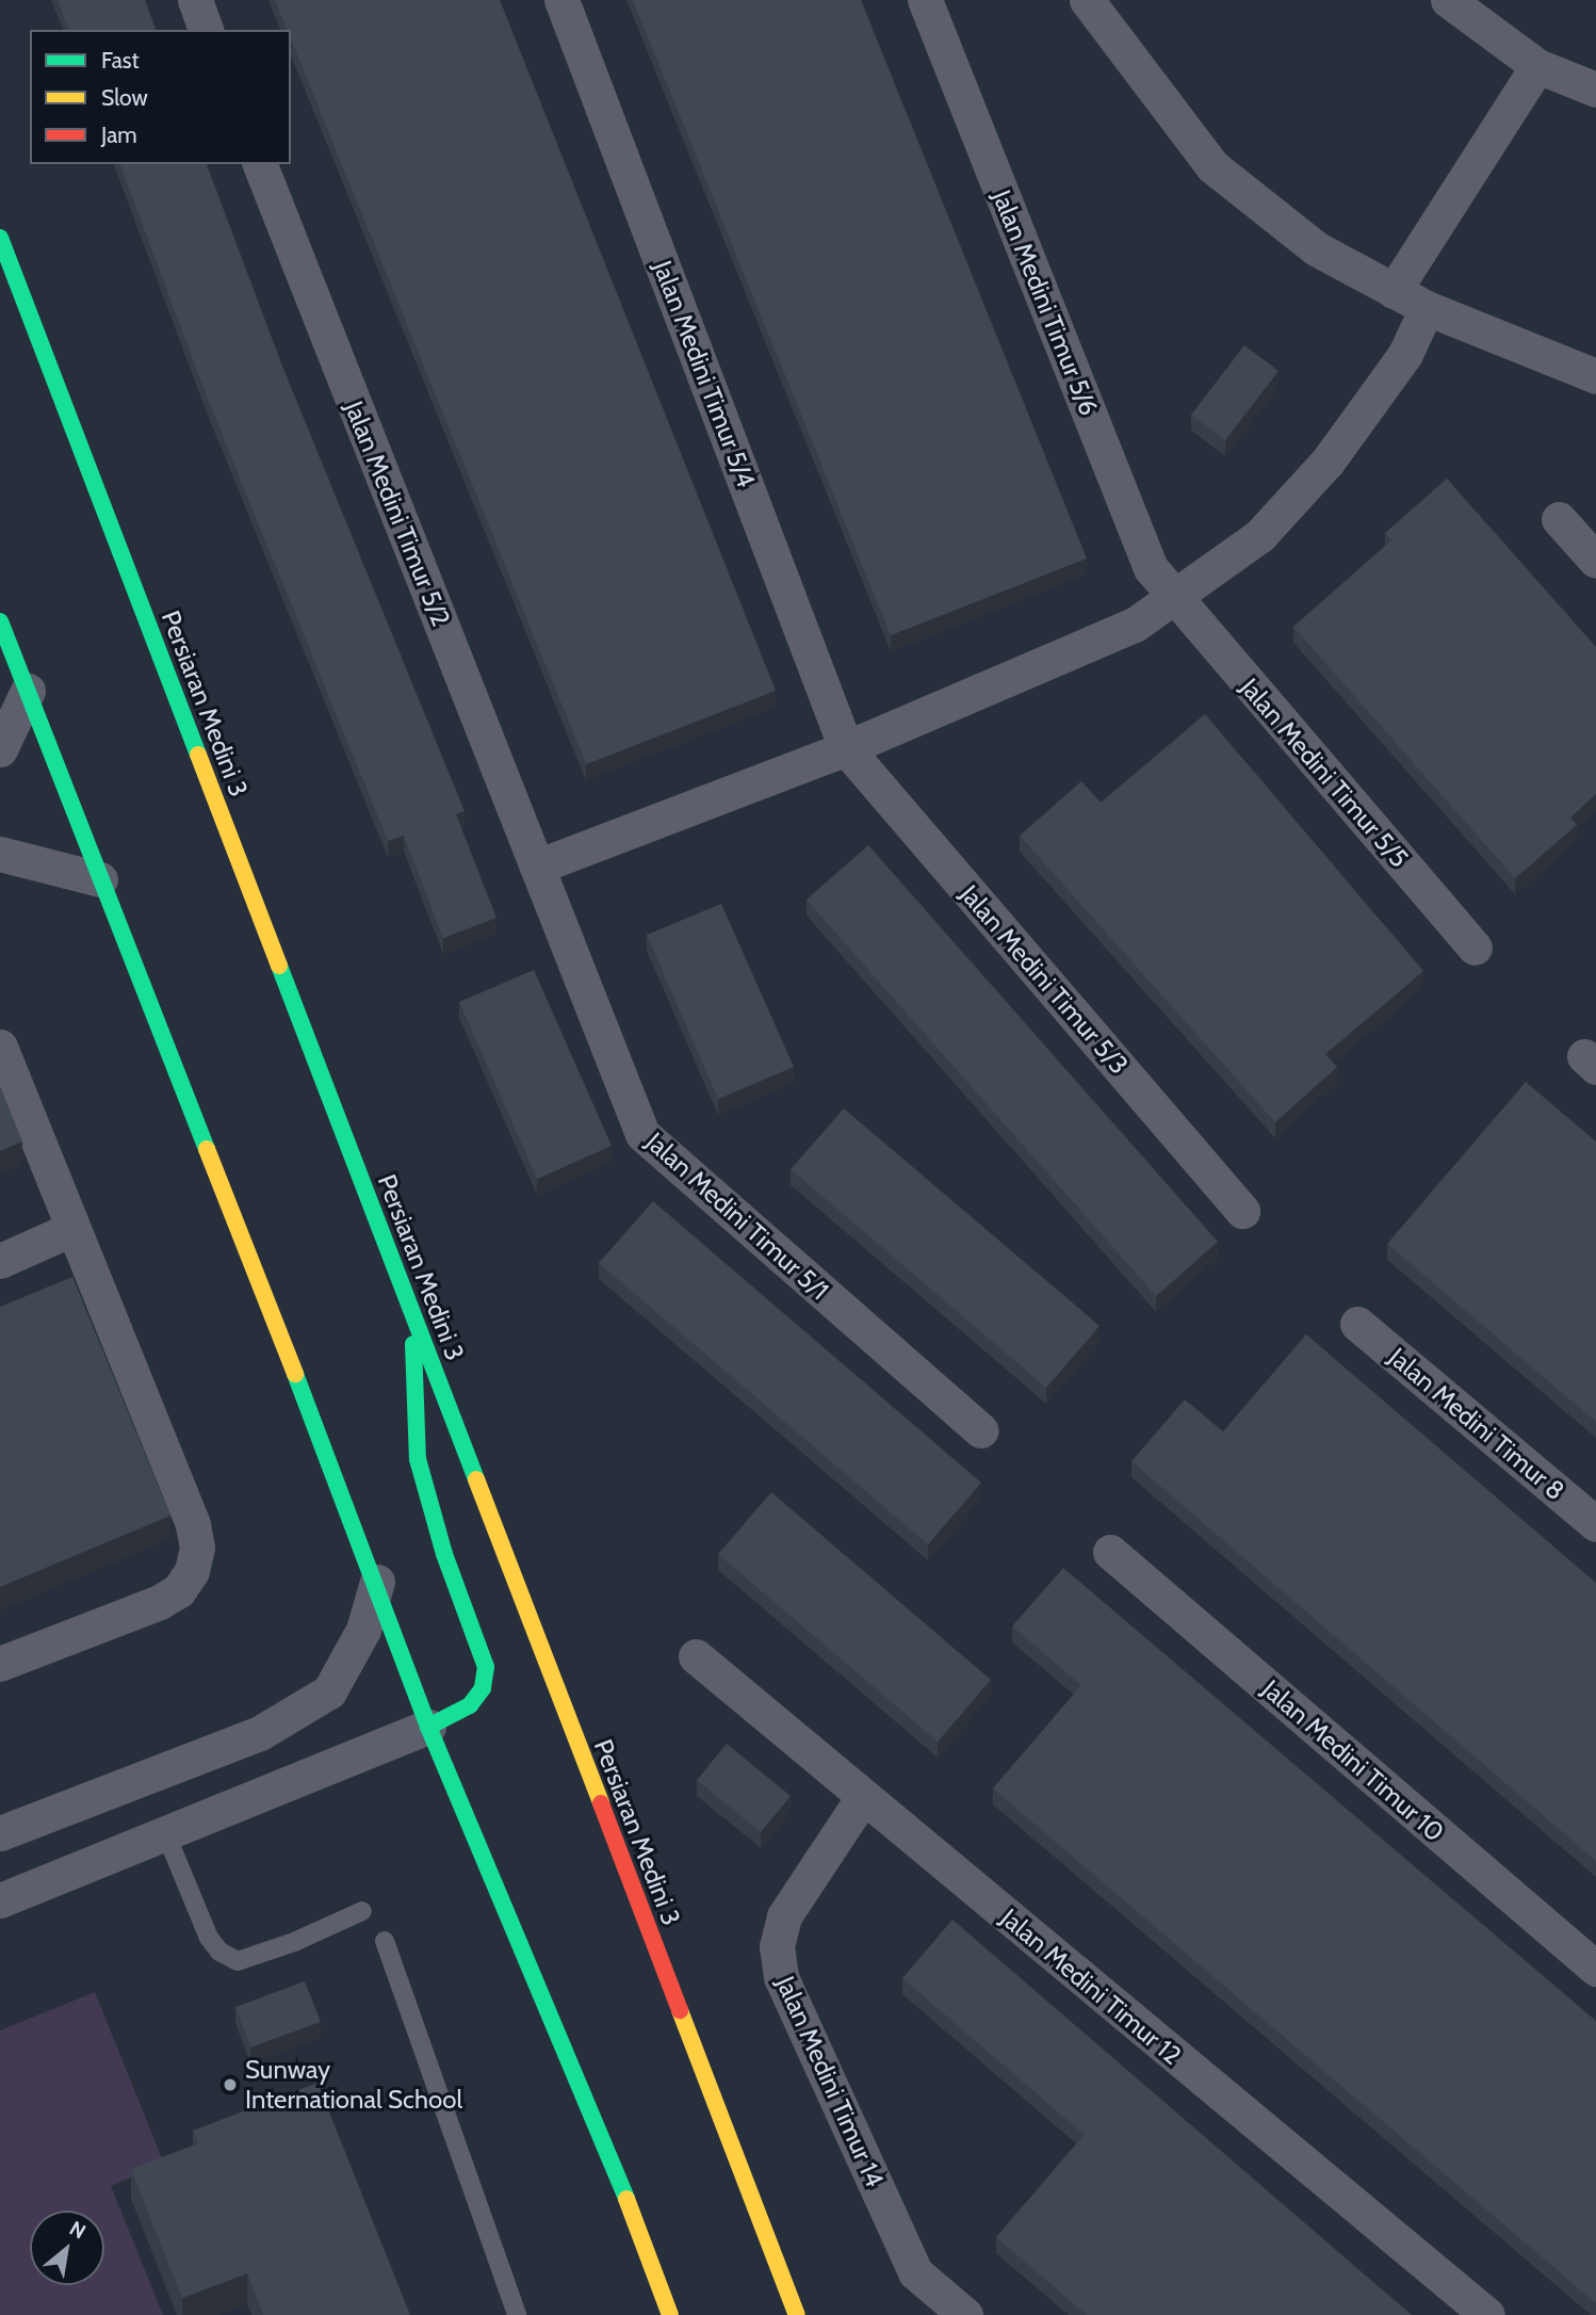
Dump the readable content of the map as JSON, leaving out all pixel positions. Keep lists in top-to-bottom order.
{
  "streets": {
    "street": [
      "Jalan Medini Timur 5/6",
      "Jalan Medini Timur 5/4",
      "Jalan Medini Timur 5/2",
      "Persiaran Medini 3",
      "Jalan Medini Timur 5/5",
      "Jalan Medini Timur 5/3",
      "Jalan Medini Timur 5/1",
      "Jalan Medini Timur 8",
      "Jalan Medini Timur 10",
      "Jalan Medini Timur 12",
      "Jalan Medini Timur 14"
    ]
  },
  "crossings": [
    ["Jalan Medini Timur 5/6", "Jalan Medini Timur 5/5"],
    ["Jalan Medini Timur 5/4", "Jalan Medini Timur 5/3"],
    ["Jalan Medini Timur 5/2", "Jalan Medini Timur 5/1"],
    ["Jalan Medini Timur 12", "Jalan Medini Timur 14"]
  ],
  "places": ["Sunway International School"],
  "legend": ["Fast", "Slow", "Jam"],
  "north": "top right"
}
